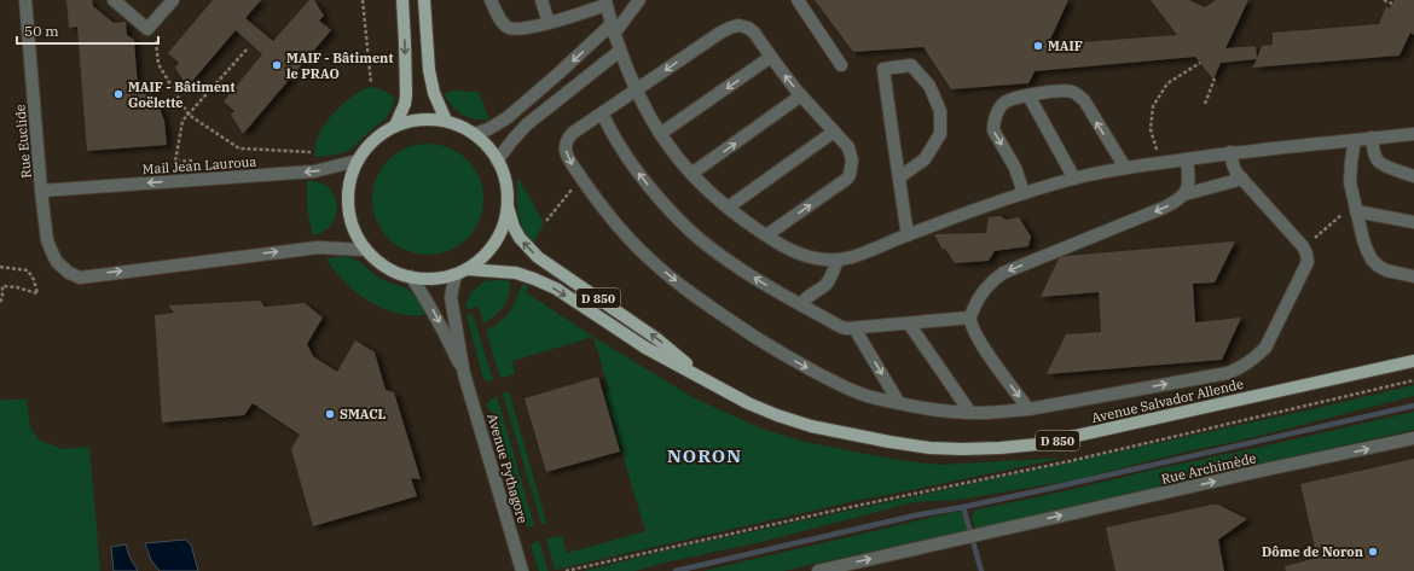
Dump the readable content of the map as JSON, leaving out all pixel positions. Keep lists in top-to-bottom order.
{
  "streets": {
    "main road": ["D 850", "Avenue Salvador Allende"],
    "street": [
      "Rue Euclide",
      "Mail Jean Lauroua",
      "Avenue Pythagore",
      "Rue Archimède"
    ]
  },
  "crossings": [
    ["Rue Euclide", "Mail Jean Lauroua"],
    ["Rue Euclide", "Avenue Salvador Allende"],
    ["Rue Euclide", "Avenue Pythagore"],
    ["Mail Jean Lauroua", "Avenue Salvador Allende"],
    ["Mail Jean Lauroua", "Avenue Pythagore"],
    ["Avenue Salvador Allende", "Avenue Pythagore"]
  ],
  "one_way": ["Rue Euclide", "Mail Jean Lauroua", "Rue Archimède"],
  "districts": ["NORON"],
  "places": [
    "MAIF",
    "MAIF - Bâtiment le PRAO",
    "MAIF - Bâtiment Goëlette",
    "SMACL",
    "Dôme de Noron"
  ],
  "scale_bar": "50 m"
}
